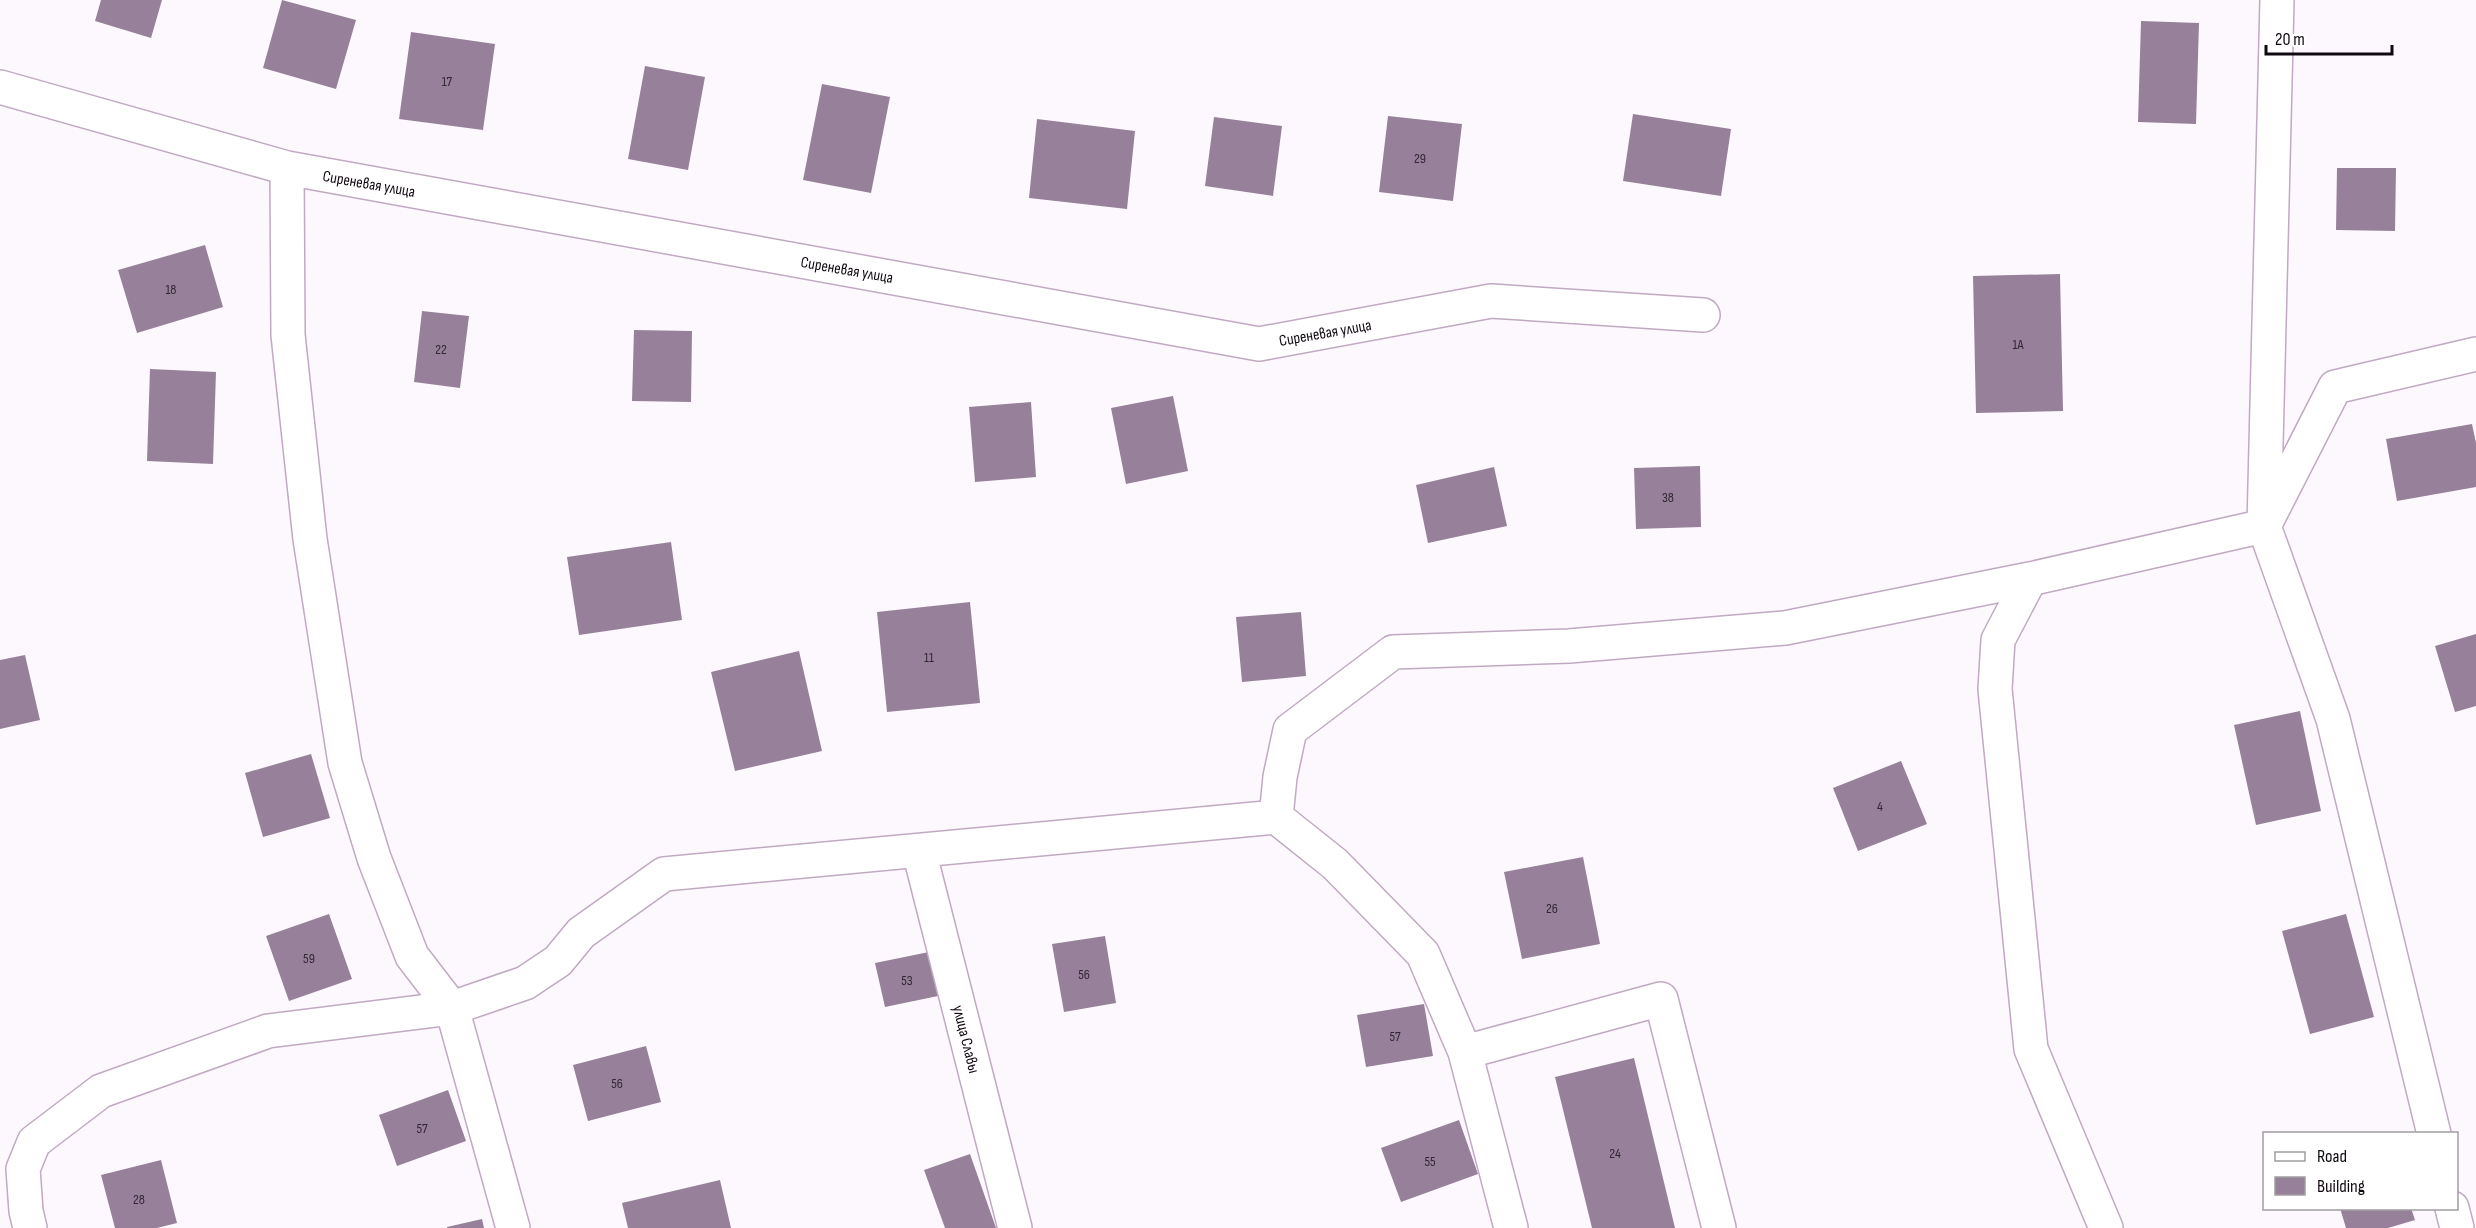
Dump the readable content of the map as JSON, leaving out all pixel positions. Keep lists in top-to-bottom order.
{
  "streets": {
    "street": ["Сиреневая улица", "улица Славы"]
  },
  "house_numbers": [
    "17",
    "29",
    "18",
    "1А",
    "22",
    "38",
    "11",
    "4",
    "26",
    "59",
    "56",
    "53",
    "57",
    "56",
    "57",
    "24",
    "55",
    "28"
  ],
  "legend": ["Road", "Building"],
  "scale_bar": "20 m"
}
